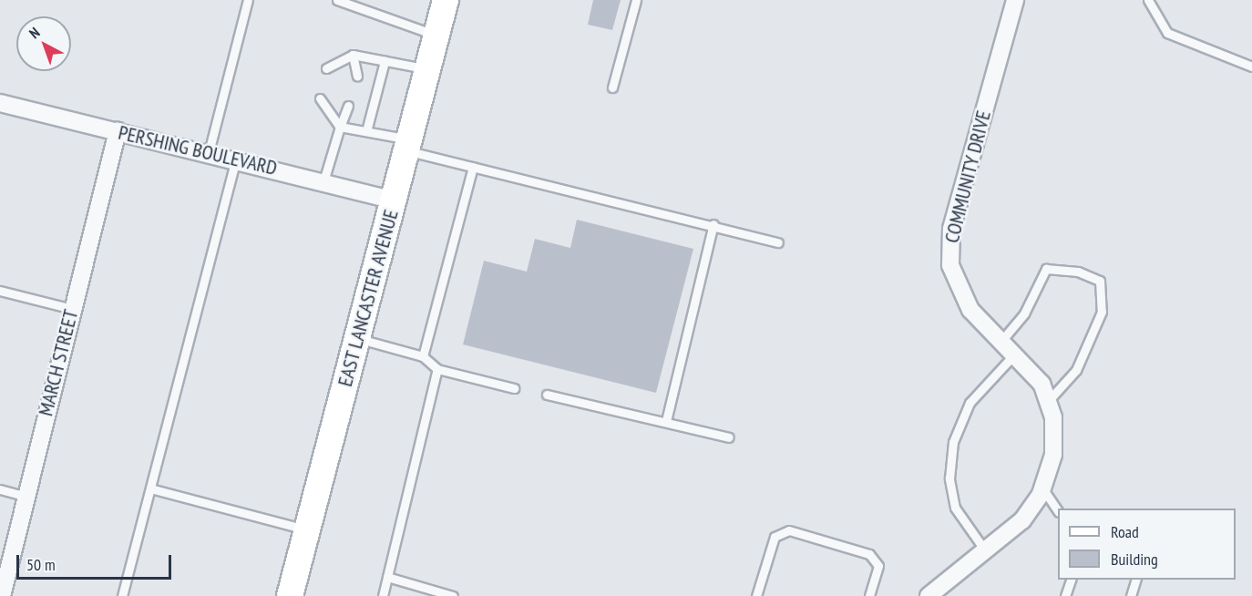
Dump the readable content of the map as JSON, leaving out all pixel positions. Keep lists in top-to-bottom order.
{
  "streets": {
    "main road": ["EAST LANCASTER AVENUE"],
    "street": ["PERSHING BOULEVARD", "COMMUNITY DRIVE", "MARCH STREET"]
  },
  "crossings": [
    ["PERSHING BOULEVARD", "EAST LANCASTER AVENUE"],
    ["PERSHING BOULEVARD", "MARCH STREET"]
  ],
  "legend": ["Road", "Building"],
  "scale_bar": "50 m",
  "north": "top left"
}
